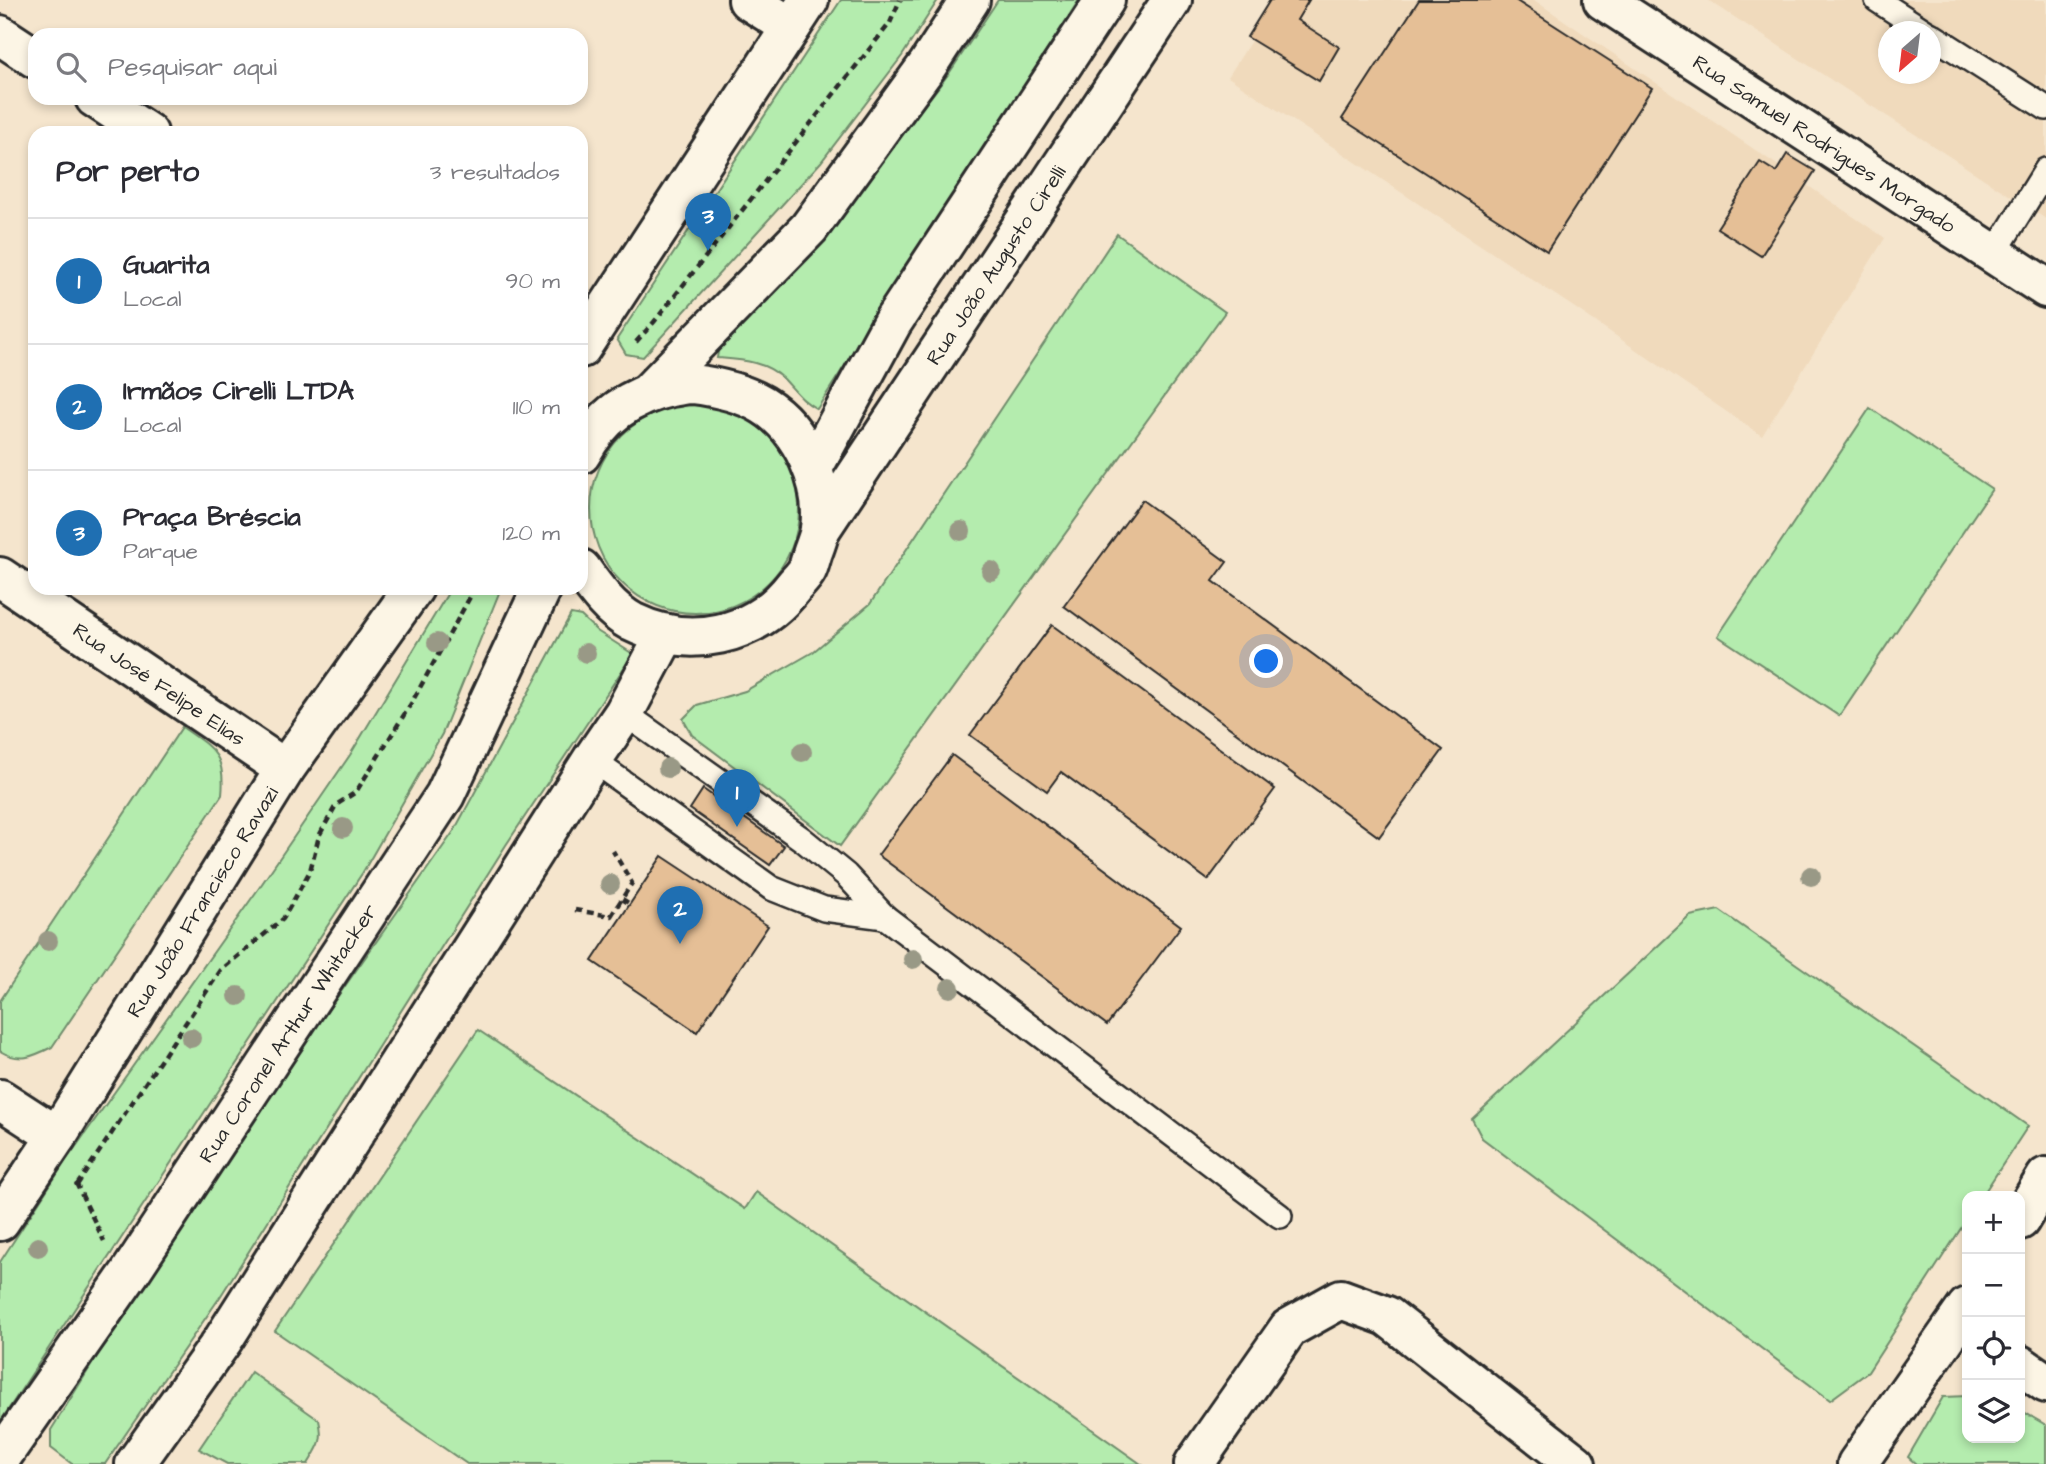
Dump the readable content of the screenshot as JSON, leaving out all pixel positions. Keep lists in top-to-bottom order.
{
  "streets": {
    "main road": [
      "Rua Samuel Rodrigues Morgado",
      "Rua João Augusto Cirelli",
      "Rua José Felipe Elias",
      "Rua João Francisco Ravazi",
      "Rua Coronel Arthur Whitacker"
    ]
  },
  "crossings": [
    ["Rua José Felipe Elias", "Rua João Francisco Ravazi"]
  ],
  "north": "bottom left",
  "page": {
    "search": "Pesquisar aqui",
    "heading": ["Por perto", "3 resultados"],
    "pins": ["3", "1", "2"],
    "list": [
      {
        "mark": "1",
        "name": "Guarita",
        "note": "Local",
        "value": "90 m"
      },
      {
        "mark": "2",
        "name": "Irmãos Cirelli LTDA",
        "note": "Local",
        "value": "110 m"
      },
      {
        "mark": "3",
        "name": "Praça Bréscia",
        "note": "Parque",
        "value": "120 m"
      }
    ],
    "map_buttons": ["+", "−"]
  }
}
